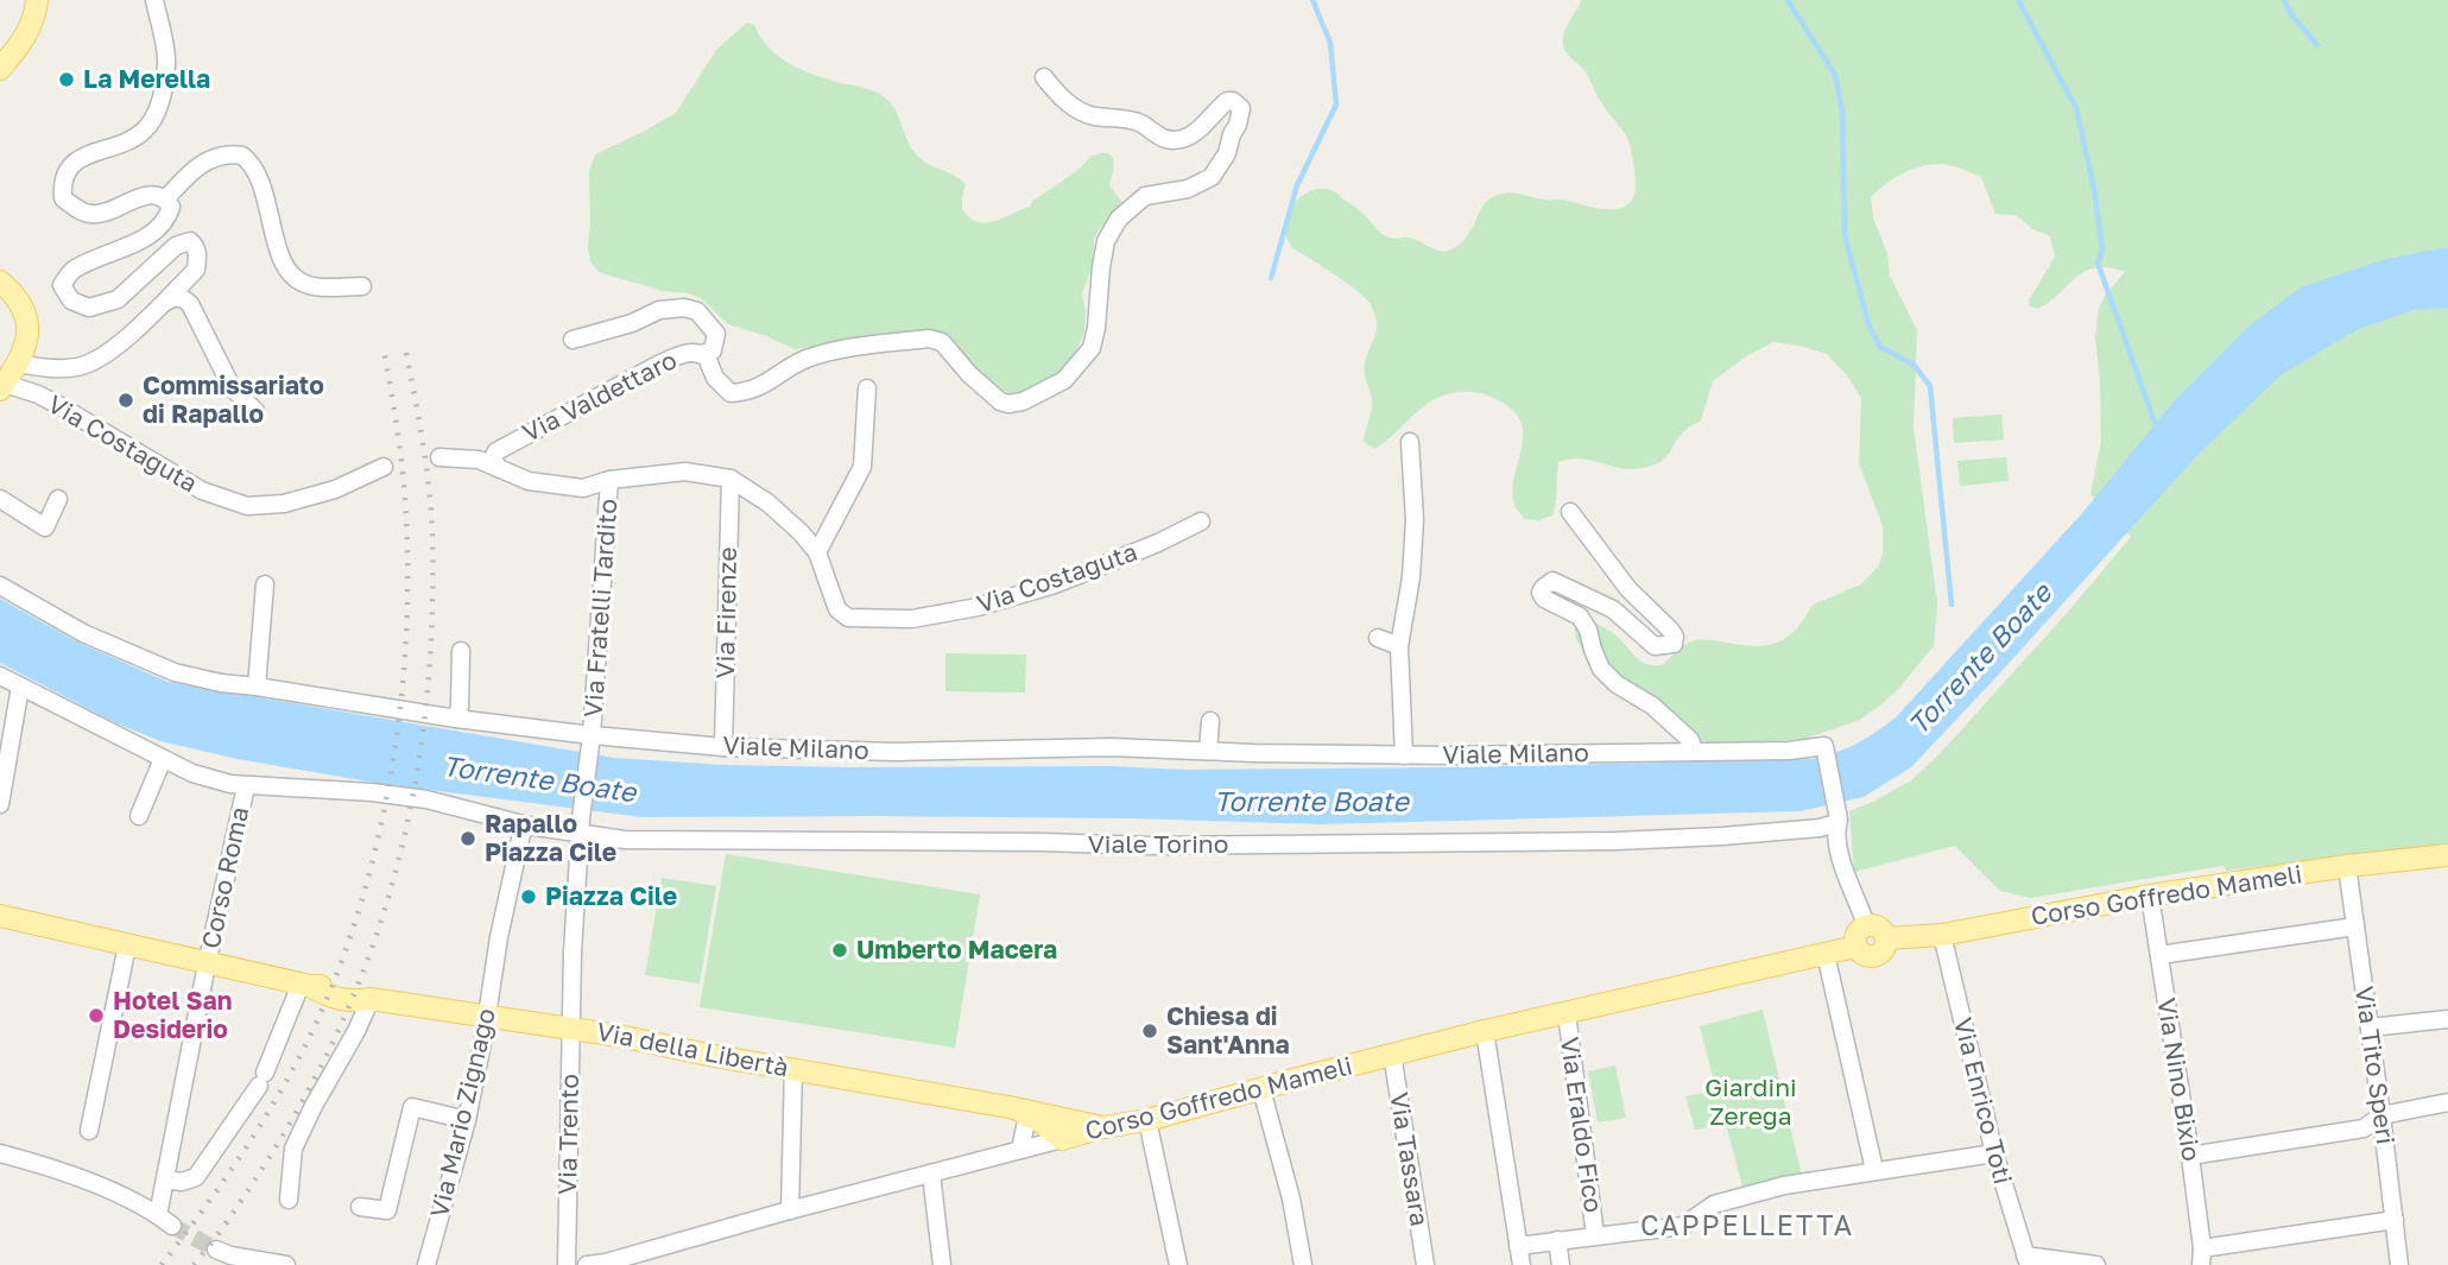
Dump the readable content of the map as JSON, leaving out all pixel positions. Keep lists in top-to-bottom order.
{
  "streets": {
    "main road": ["Corso Goffredo Mameli", "Via della Libertà"],
    "street": [
      "Via Valdettaro",
      "Via Costaguta",
      "Via Fratelli Tardito",
      "Via Firenze",
      "Viale Milano",
      "Viale Torino",
      "Corso Roma",
      "Via Tito Speri",
      "Via Nino Bixio",
      "Via Enrico Toti",
      "Via Mario Zignago",
      "Via Eraldo Fico",
      "Via Trento",
      "Via Tassara"
    ]
  },
  "crossings": [
    ["Via Valdettaro", "Via Costaguta"],
    ["Via Costaguta", "Via Fratelli Tardito"],
    ["Via Costaguta", "Via Firenze"],
    ["Via Fratelli Tardito", "Viale Milano"],
    ["Via Fratelli Tardito", "Viale Torino"],
    ["Via Fratelli Tardito", "Via Trento"],
    ["Via Firenze", "Viale Milano"],
    ["Viale Milano", "Viale Torino"],
    ["Viale Torino", "Corso Roma"],
    ["Viale Torino", "Via Mario Zignago"],
    ["Viale Torino", "Via Trento"],
    ["Corso Roma", "Via della Libertà"],
    ["Corso Goffredo Mameli", "Via della Libertà"],
    ["Corso Goffredo Mameli", "Via Tito Speri"],
    ["Corso Goffredo Mameli", "Via Nino Bixio"],
    ["Corso Goffredo Mameli", "Via Enrico Toti"],
    ["Corso Goffredo Mameli", "Via Eraldo Fico"],
    ["Corso Goffredo Mameli", "Via Tassara"],
    ["Via della Libertà", "Via Mario Zignago"],
    ["Via della Libertà", "Via Trento"]
  ],
  "districts": ["CAPPELLETTA"],
  "water": ["Torrente Boate"],
  "parks": ["Giardini Zerega"],
  "places": [
    "La Merella",
    "Commissariato di Rapallo",
    "Rapallo Piazza Cile",
    "Piazza Cile",
    "Umberto Macera",
    "Hotel San Desiderio",
    "Chiesa di Sant'Anna"
  ]
}
